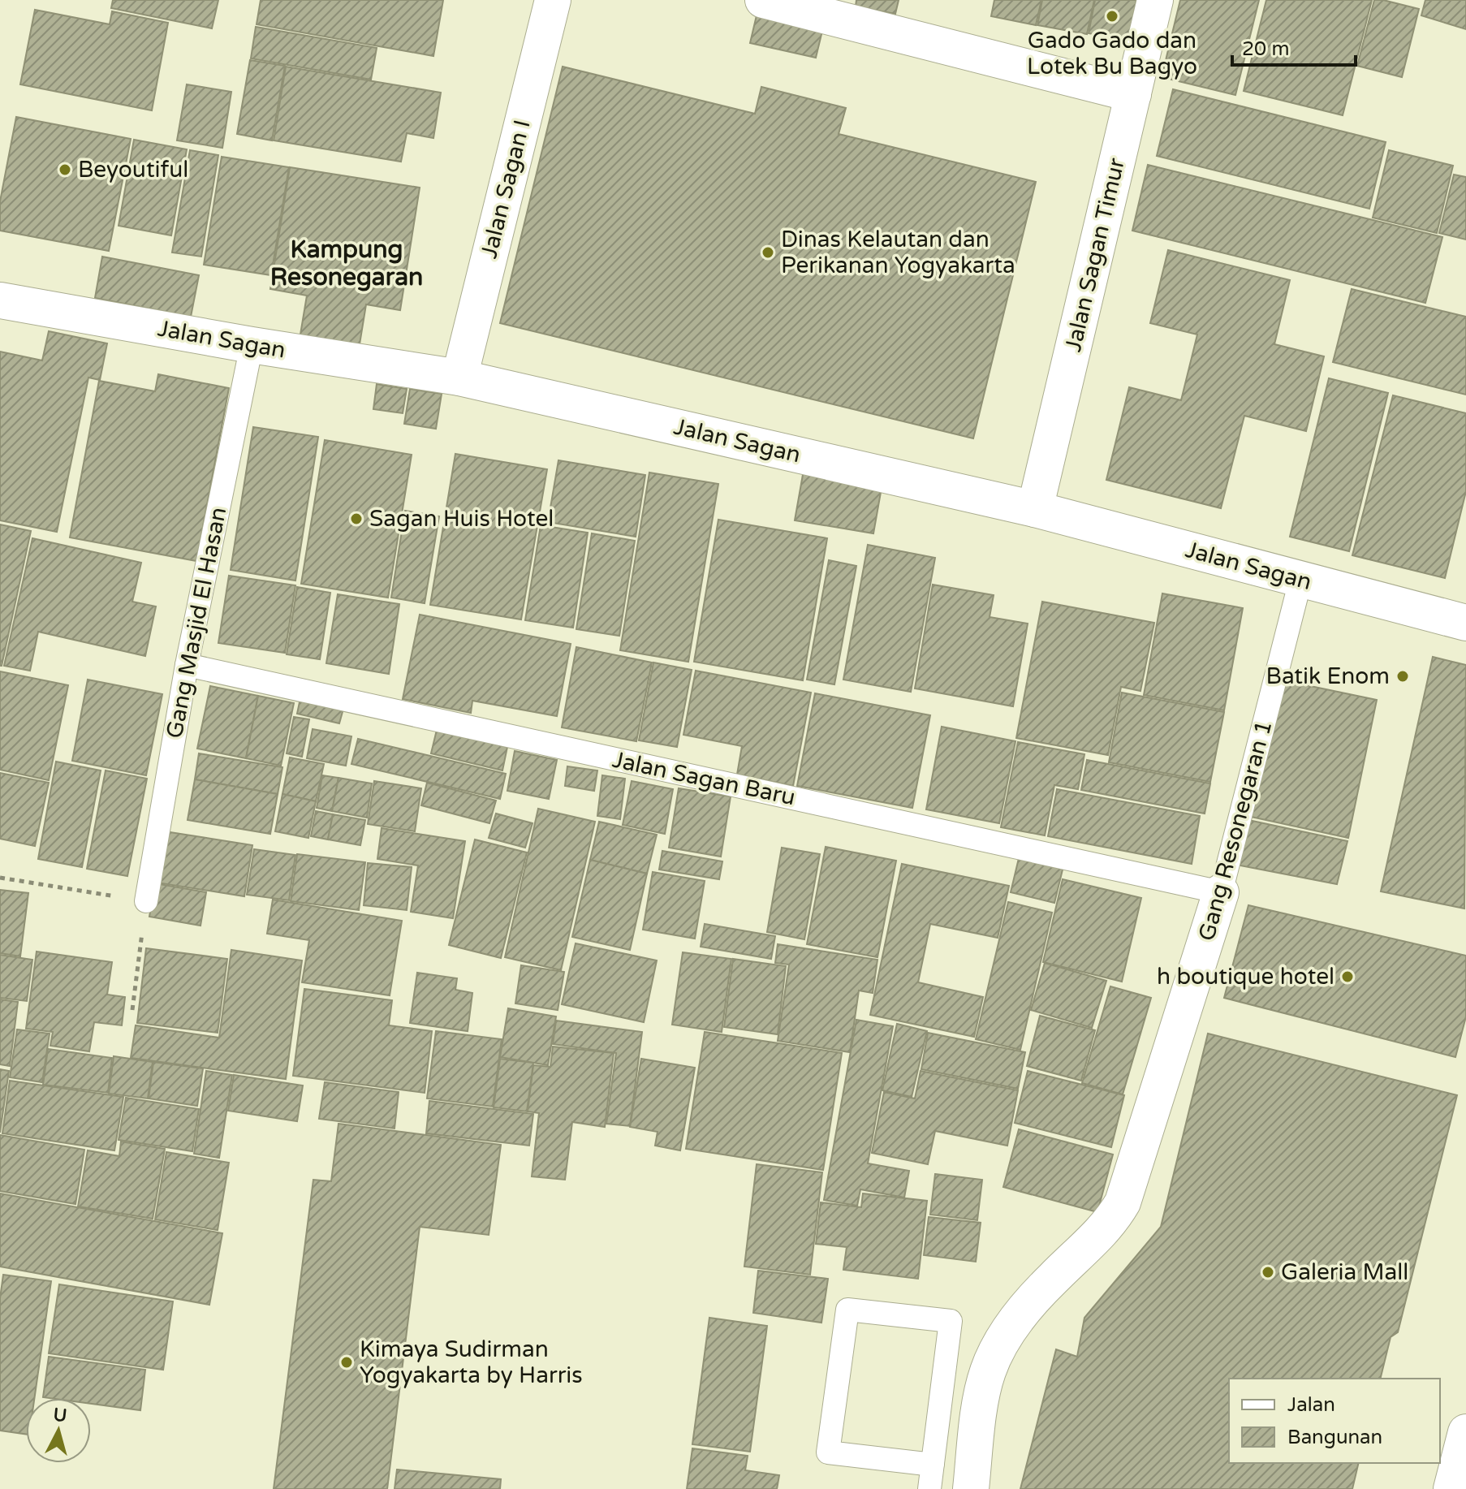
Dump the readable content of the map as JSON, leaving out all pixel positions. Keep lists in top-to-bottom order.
{
  "streets": {
    "street": [
      "Jalan Sagan I",
      "Jalan Sagan Timur",
      "Jalan Sagan",
      "Gang Resonegaran 1"
    ],
    "lane": ["Gang Masjid El Hasan", "Jalan Sagan Baru"]
  },
  "crossings": [
    ["Jalan Sagan I", "Jalan Sagan"],
    ["Jalan Sagan Timur", "Jalan Sagan"],
    ["Jalan Sagan", "Gang Masjid El Hasan"],
    ["Jalan Sagan", "Gang Resonegaran 1"],
    ["Gang Masjid El Hasan", "Jalan Sagan Baru"],
    ["Jalan Sagan Baru", "Gang Resonegaran 1"]
  ],
  "districts": ["Kampung Resonegaran"],
  "places": [
    "Gado Gado dan Lotek Bu Bagyo",
    "Beyoutiful",
    "Dinas Kelautan dan Perikanan Yogyakarta",
    "Sagan Huis Hotel",
    "Batik Enom",
    "h boutique hotel",
    "Galeria Mall",
    "Kimaya Sudirman Yogyakarta by Harris"
  ],
  "legend": ["Jalan", "Bangunan"],
  "scale_bar": "20 m",
  "north": "top"
}
